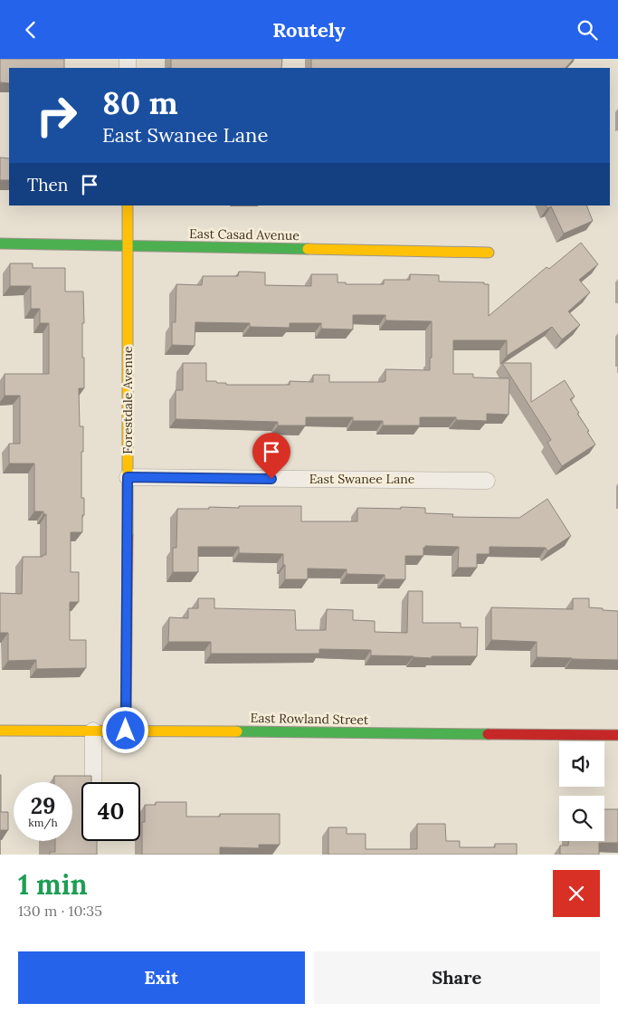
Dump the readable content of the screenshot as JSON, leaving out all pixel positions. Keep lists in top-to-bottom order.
{
  "streets": {
    "street": [
      "East Casad Avenue",
      "Forestdale Avenue",
      "East Swanee Lane",
      "East Rowland Street"
    ]
  },
  "crossings": [
    ["East Casad Avenue", "Forestdale Avenue"],
    ["Forestdale Avenue", "East Swanee Lane"],
    ["Forestdale Avenue", "East Rowland Street"]
  ],
  "page": {
    "header": "Routely",
    "turn": ["80 m", "East Swanee Lane"],
    "then": "Then",
    "speed": "29 km/h",
    "limit": "40",
    "heading": ["1 min", "130 m · 10:35"],
    "buttons": ["Exit", "Share"]
  }
}
